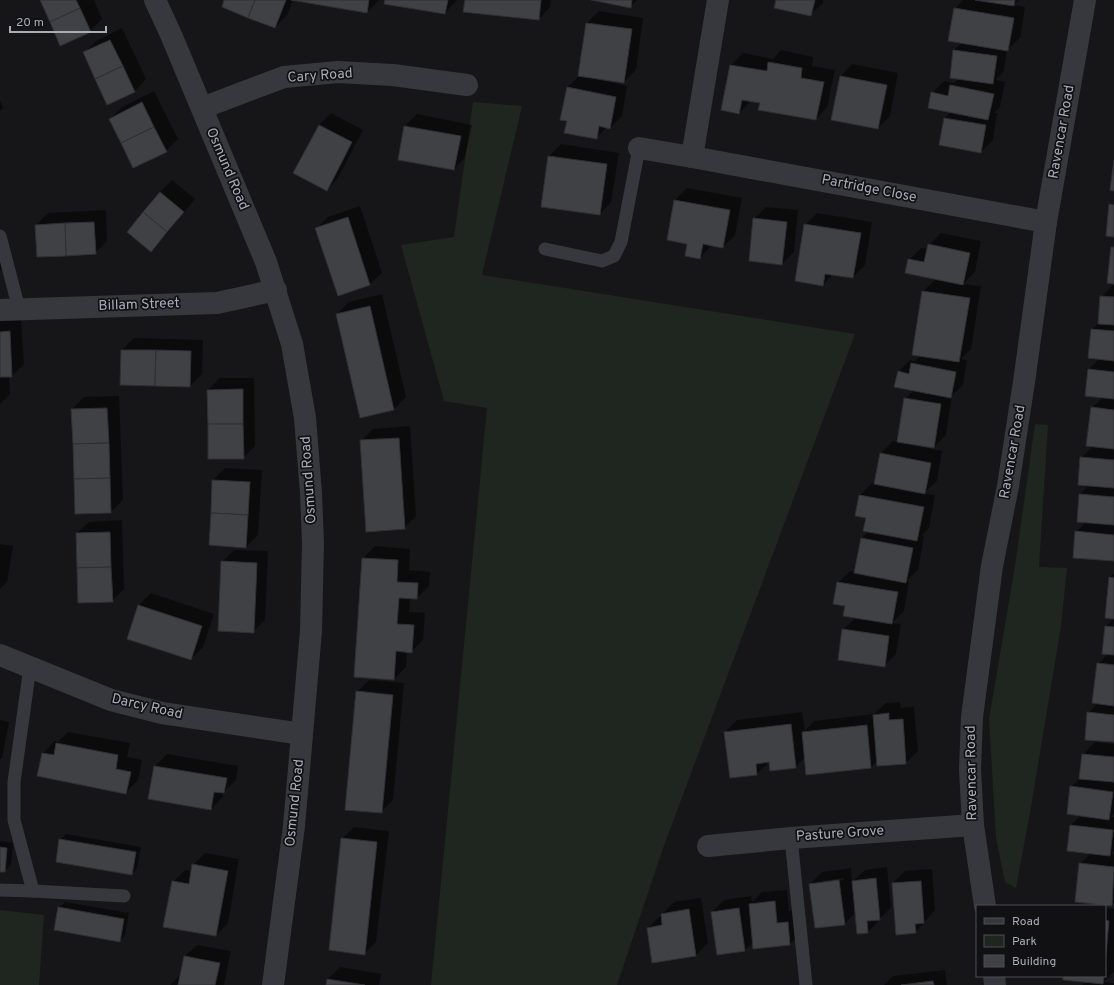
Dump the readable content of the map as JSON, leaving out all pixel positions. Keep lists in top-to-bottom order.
{
  "streets": {
    "street": [
      "Cary Road",
      "Ravencar Road",
      "Osmund Road",
      "Partridge Close",
      "Billam Street",
      "Darcy Road",
      "Pasture Grove"
    ]
  },
  "crossings": [
    ["Cary Road", "Osmund Road"],
    ["Ravencar Road", "Partridge Close"],
    ["Ravencar Road", "Pasture Grove"],
    ["Osmund Road", "Billam Street"],
    ["Osmund Road", "Darcy Road"]
  ],
  "legend": ["Road", "Park", "Building"],
  "scale_bar": "20 m"
}
